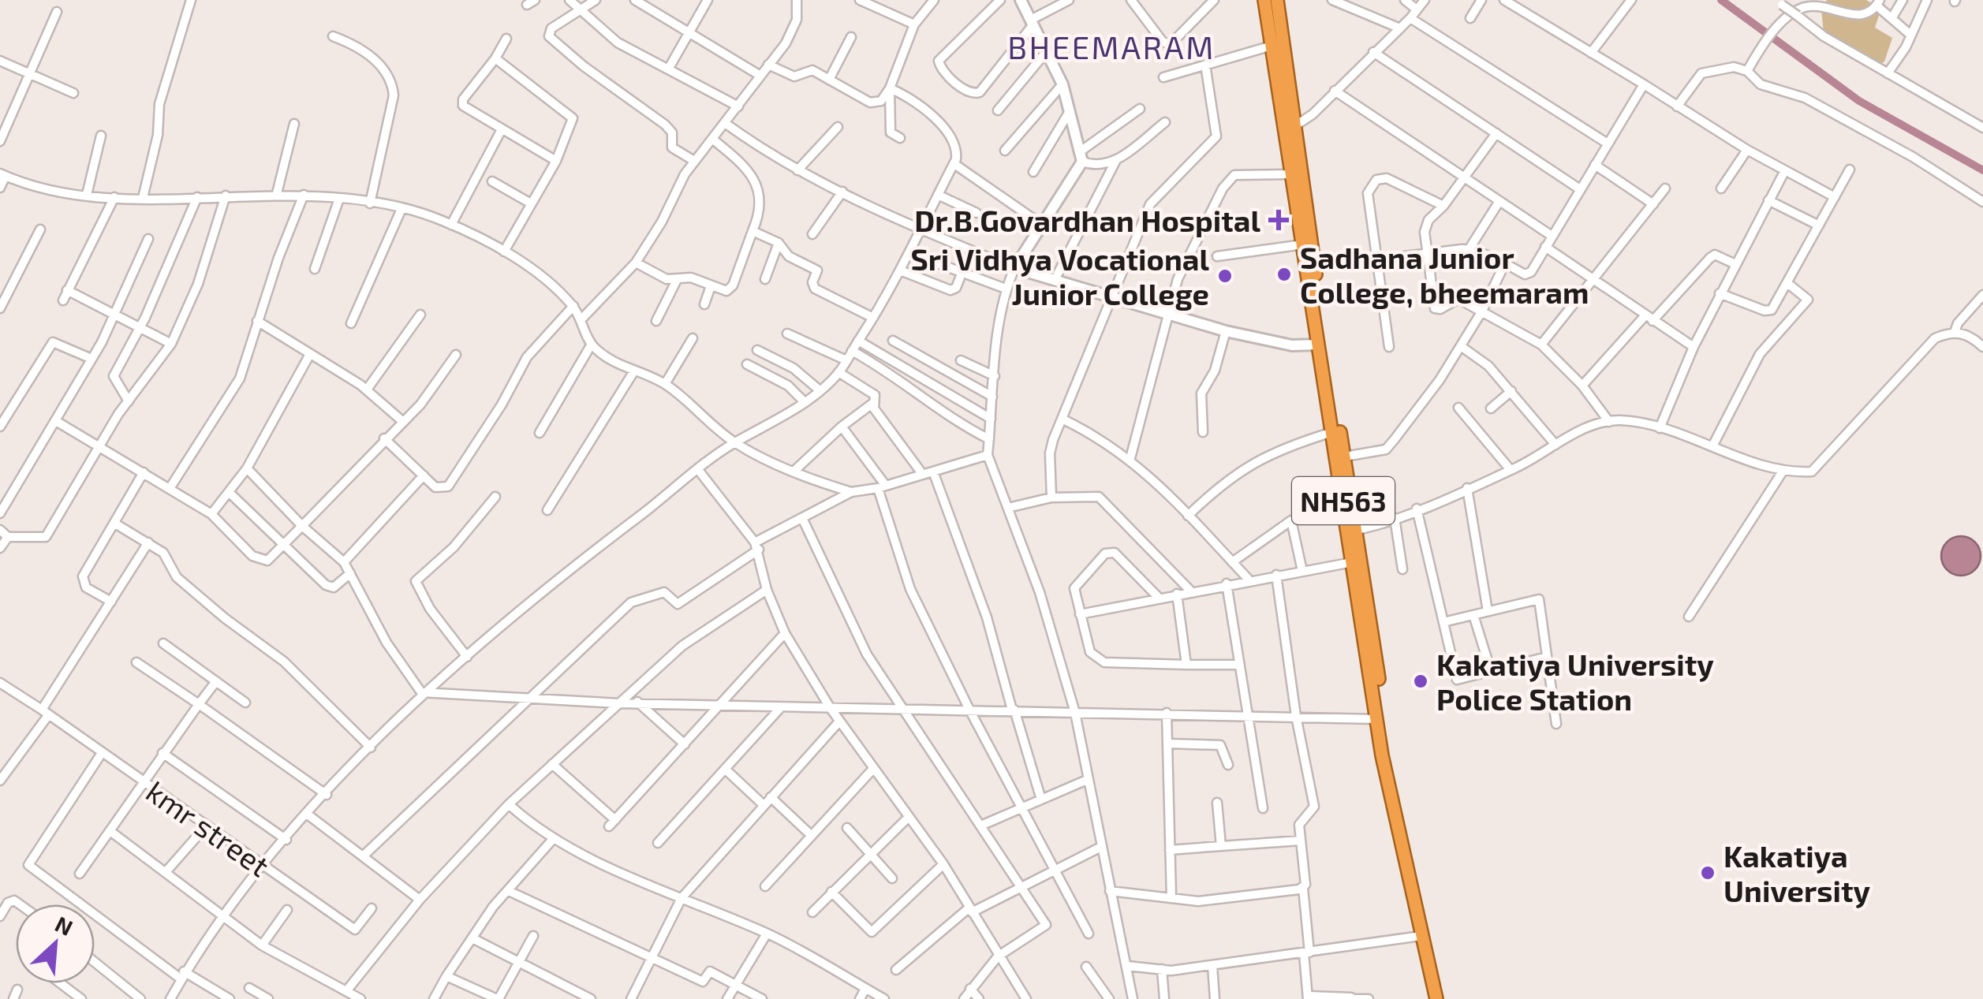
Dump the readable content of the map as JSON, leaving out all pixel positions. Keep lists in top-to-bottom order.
{
  "streets": {
    "highway": ["NH563"],
    "street": ["kmr street"]
  },
  "districts": ["BHEEMARAM"],
  "places": {
    "health": ["Dr.B.Govardhan Hospital"],
    "other": [
      "Sadhana Junior College, bheemaram",
      "Sri Vidhya Vocational Junior College",
      "Kakatiya University Police Station",
      "Kakatiya University"
    ]
  },
  "north": "top right"
}
